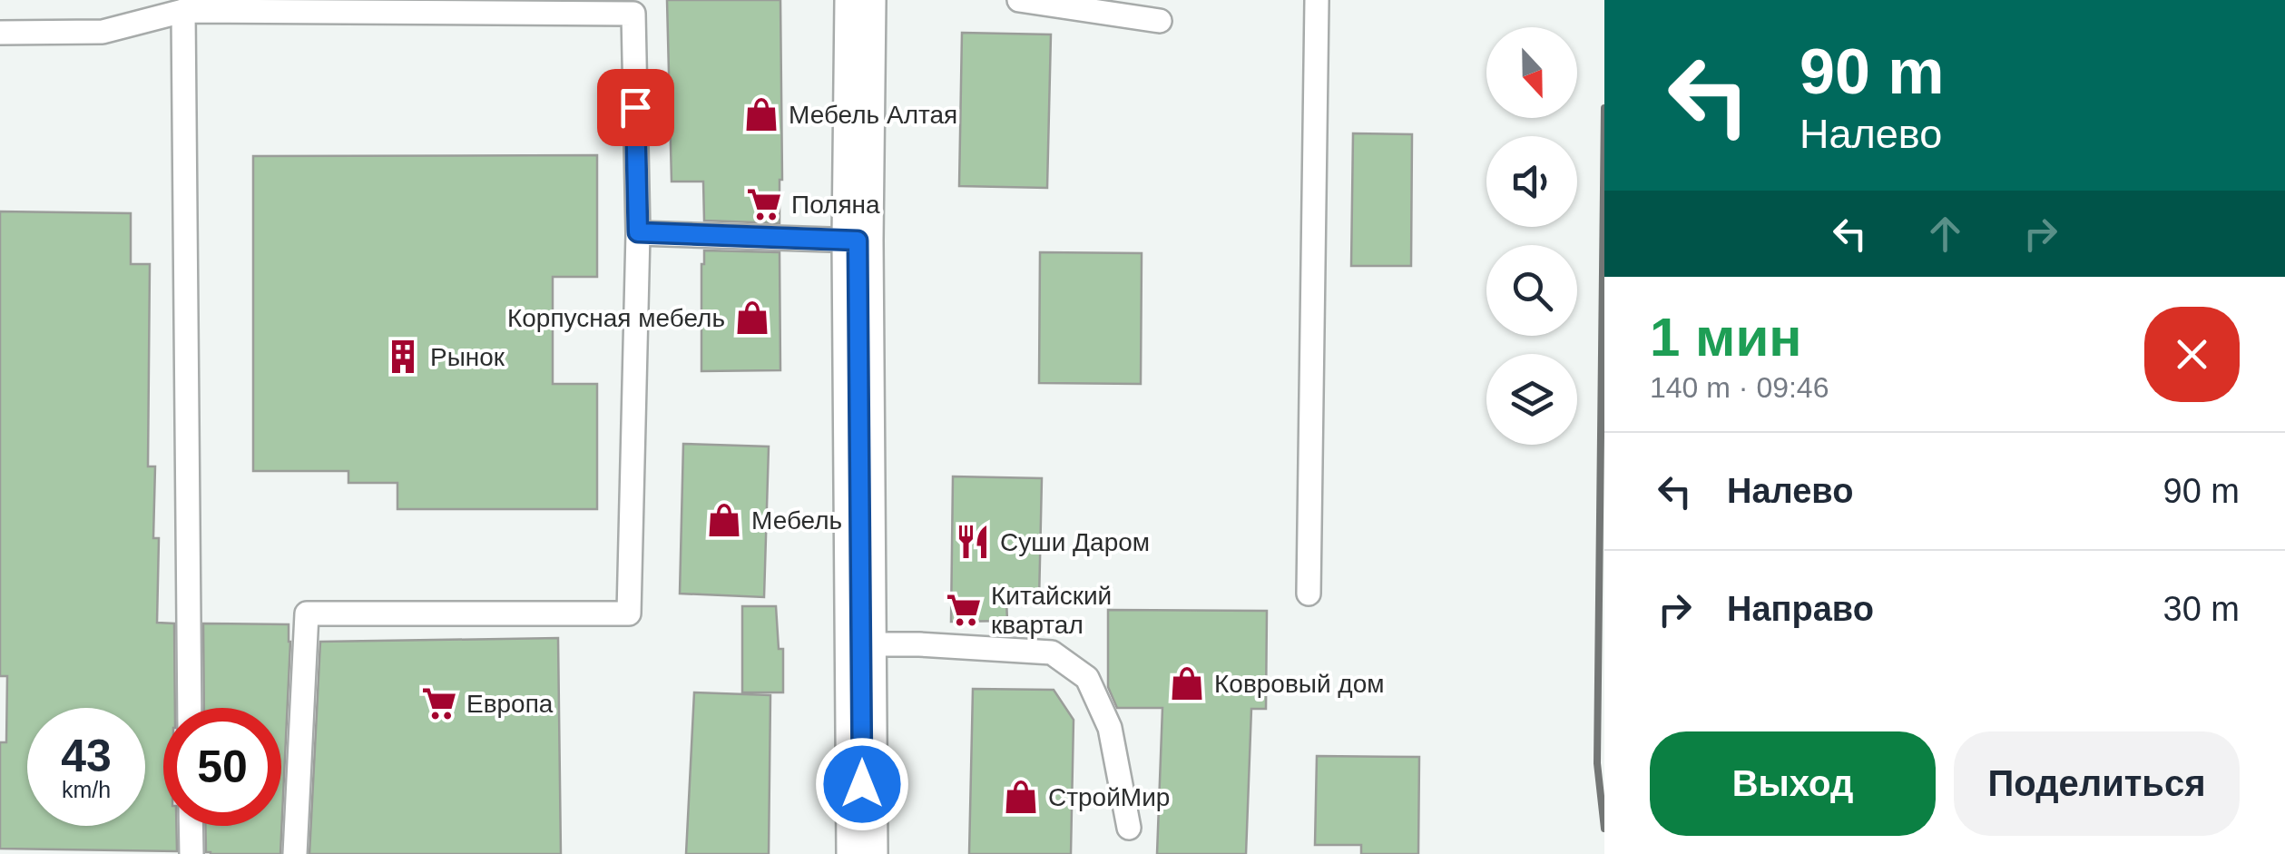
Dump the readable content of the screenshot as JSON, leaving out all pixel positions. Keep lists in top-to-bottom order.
{
  "places": {
    "shop": [
      "Мебель Алтая",
      "Корпусная мебель",
      "Мебель",
      "Ковровый дом",
      "СтройМир"
    ],
    "supermarket": ["Поляна", "Китайский квартал", "Европа"],
    "building": ["Рынок"],
    "restaurant": ["Суши Даром"]
  },
  "north": "bottom",
  "page": {
    "turn": ["90 m", "Налево"],
    "heading": ["1 мин", "140 m · 09:46"],
    "list": [
      {
        "name": "Налево",
        "value": "90 m"
      },
      {
        "name": "Направо",
        "value": "30 m"
      }
    ],
    "speed": "43 km/h",
    "limit": "50",
    "buttons": ["Выход", "Поделиться"]
  }
}
